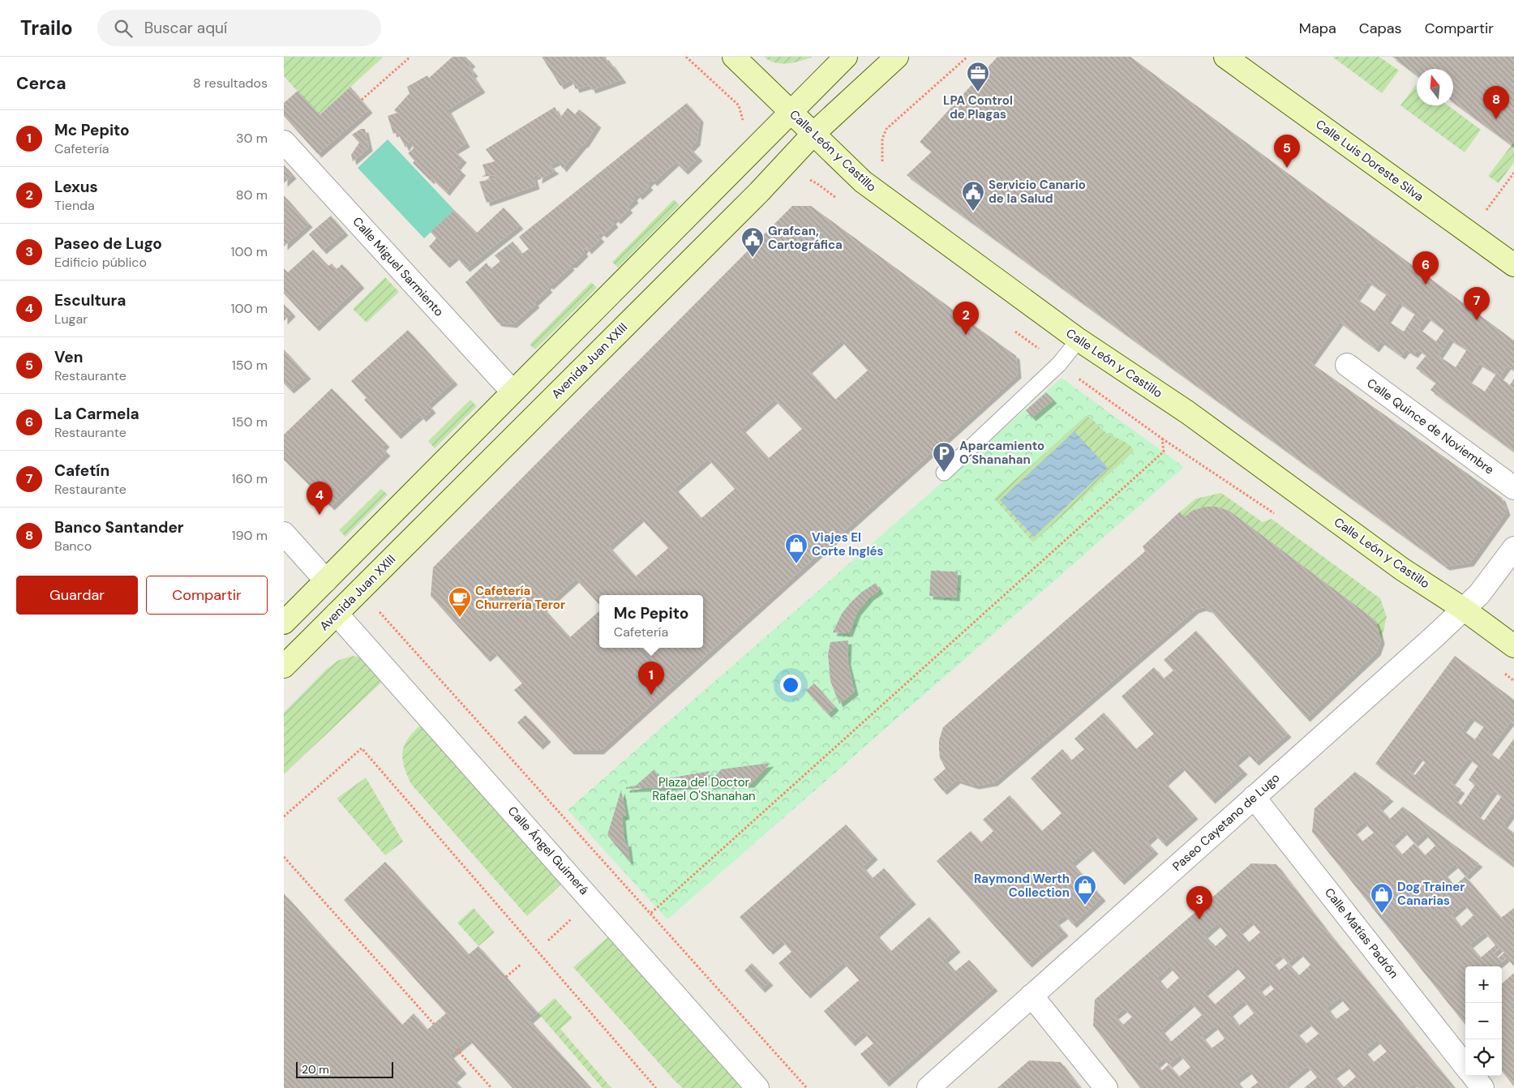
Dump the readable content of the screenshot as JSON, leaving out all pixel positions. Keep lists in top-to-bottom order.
{
  "streets": {
    "street": [
      "Calle León y Castillo",
      "Calle Luis Doreste Silva",
      "Calle Miguel Sarmiento",
      "Avenida Juan XXIII",
      "Calle Quince de Noviembre",
      "Paseo Cayetano de Lugo",
      "Calle Ángel Guimerá",
      "Calle Matías Padrón"
    ]
  },
  "crossings": [
    ["Calle León y Castillo", "Avenida Juan XXIII"],
    ["Calle León y Castillo", "Paseo Cayetano de Lugo"],
    ["Avenida Juan XXIII", "Calle Ángel Guimerá"],
    ["Paseo Cayetano de Lugo", "Calle Matías Padrón"]
  ],
  "parks": ["Plaza del Doctor Rafael O'Shanahan"],
  "places": {
    "office": ["LPA Control de Plagas"],
    "public building": ["Servicio Canario de la Salud", "Grafcan, Cartográfica"],
    "parking": ["Aparcamiento O´Shanahan"],
    "shop": ["Viajes El Corte Inglés", "Raymond Werth Collection", "Dog Trainer Canarias"],
    "cafe": ["Cafetería Churrería Teror"]
  },
  "scale_bar": "20 m",
  "north": "top",
  "page": {
    "header": "Trailo",
    "search": "Buscar aquí",
    "nav": ["Mapa", "Capas", "Compartir"],
    "heading": ["Cerca", "8 resultados"],
    "pins": [
      "8",
      "5",
      "6",
      "7",
      "2",
      "4",
      "1",
      "3"
    ],
    "list": [
      {
        "mark": "1",
        "name": "Mc Pepito",
        "note": "Cafetería",
        "value": "30 m"
      },
      {
        "mark": "2",
        "name": "Lexus",
        "note": "Tienda",
        "value": "80 m"
      },
      {
        "mark": "3",
        "name": "Paseo de Lugo",
        "note": "Edificio público",
        "value": "100 m"
      },
      {
        "mark": "4",
        "name": "Escultura",
        "note": "Lugar",
        "value": "100 m"
      },
      {
        "mark": "5",
        "name": "Ven",
        "note": "Restaurante",
        "value": "150 m"
      },
      {
        "mark": "6",
        "name": "La Carmela",
        "note": "Restaurante",
        "value": "150 m"
      },
      {
        "mark": "7",
        "name": "Cafetín",
        "note": "Restaurante",
        "value": "160 m"
      },
      {
        "mark": "8",
        "name": "Banco Santander",
        "note": "Banco",
        "value": "190 m"
      }
    ],
    "buttons": ["Guardar", "Compartir"],
    "popup": ["Mc Pepito", "Cafetería"],
    "map_buttons": ["+", "−"],
    "scale": "20 m"
  }
}
